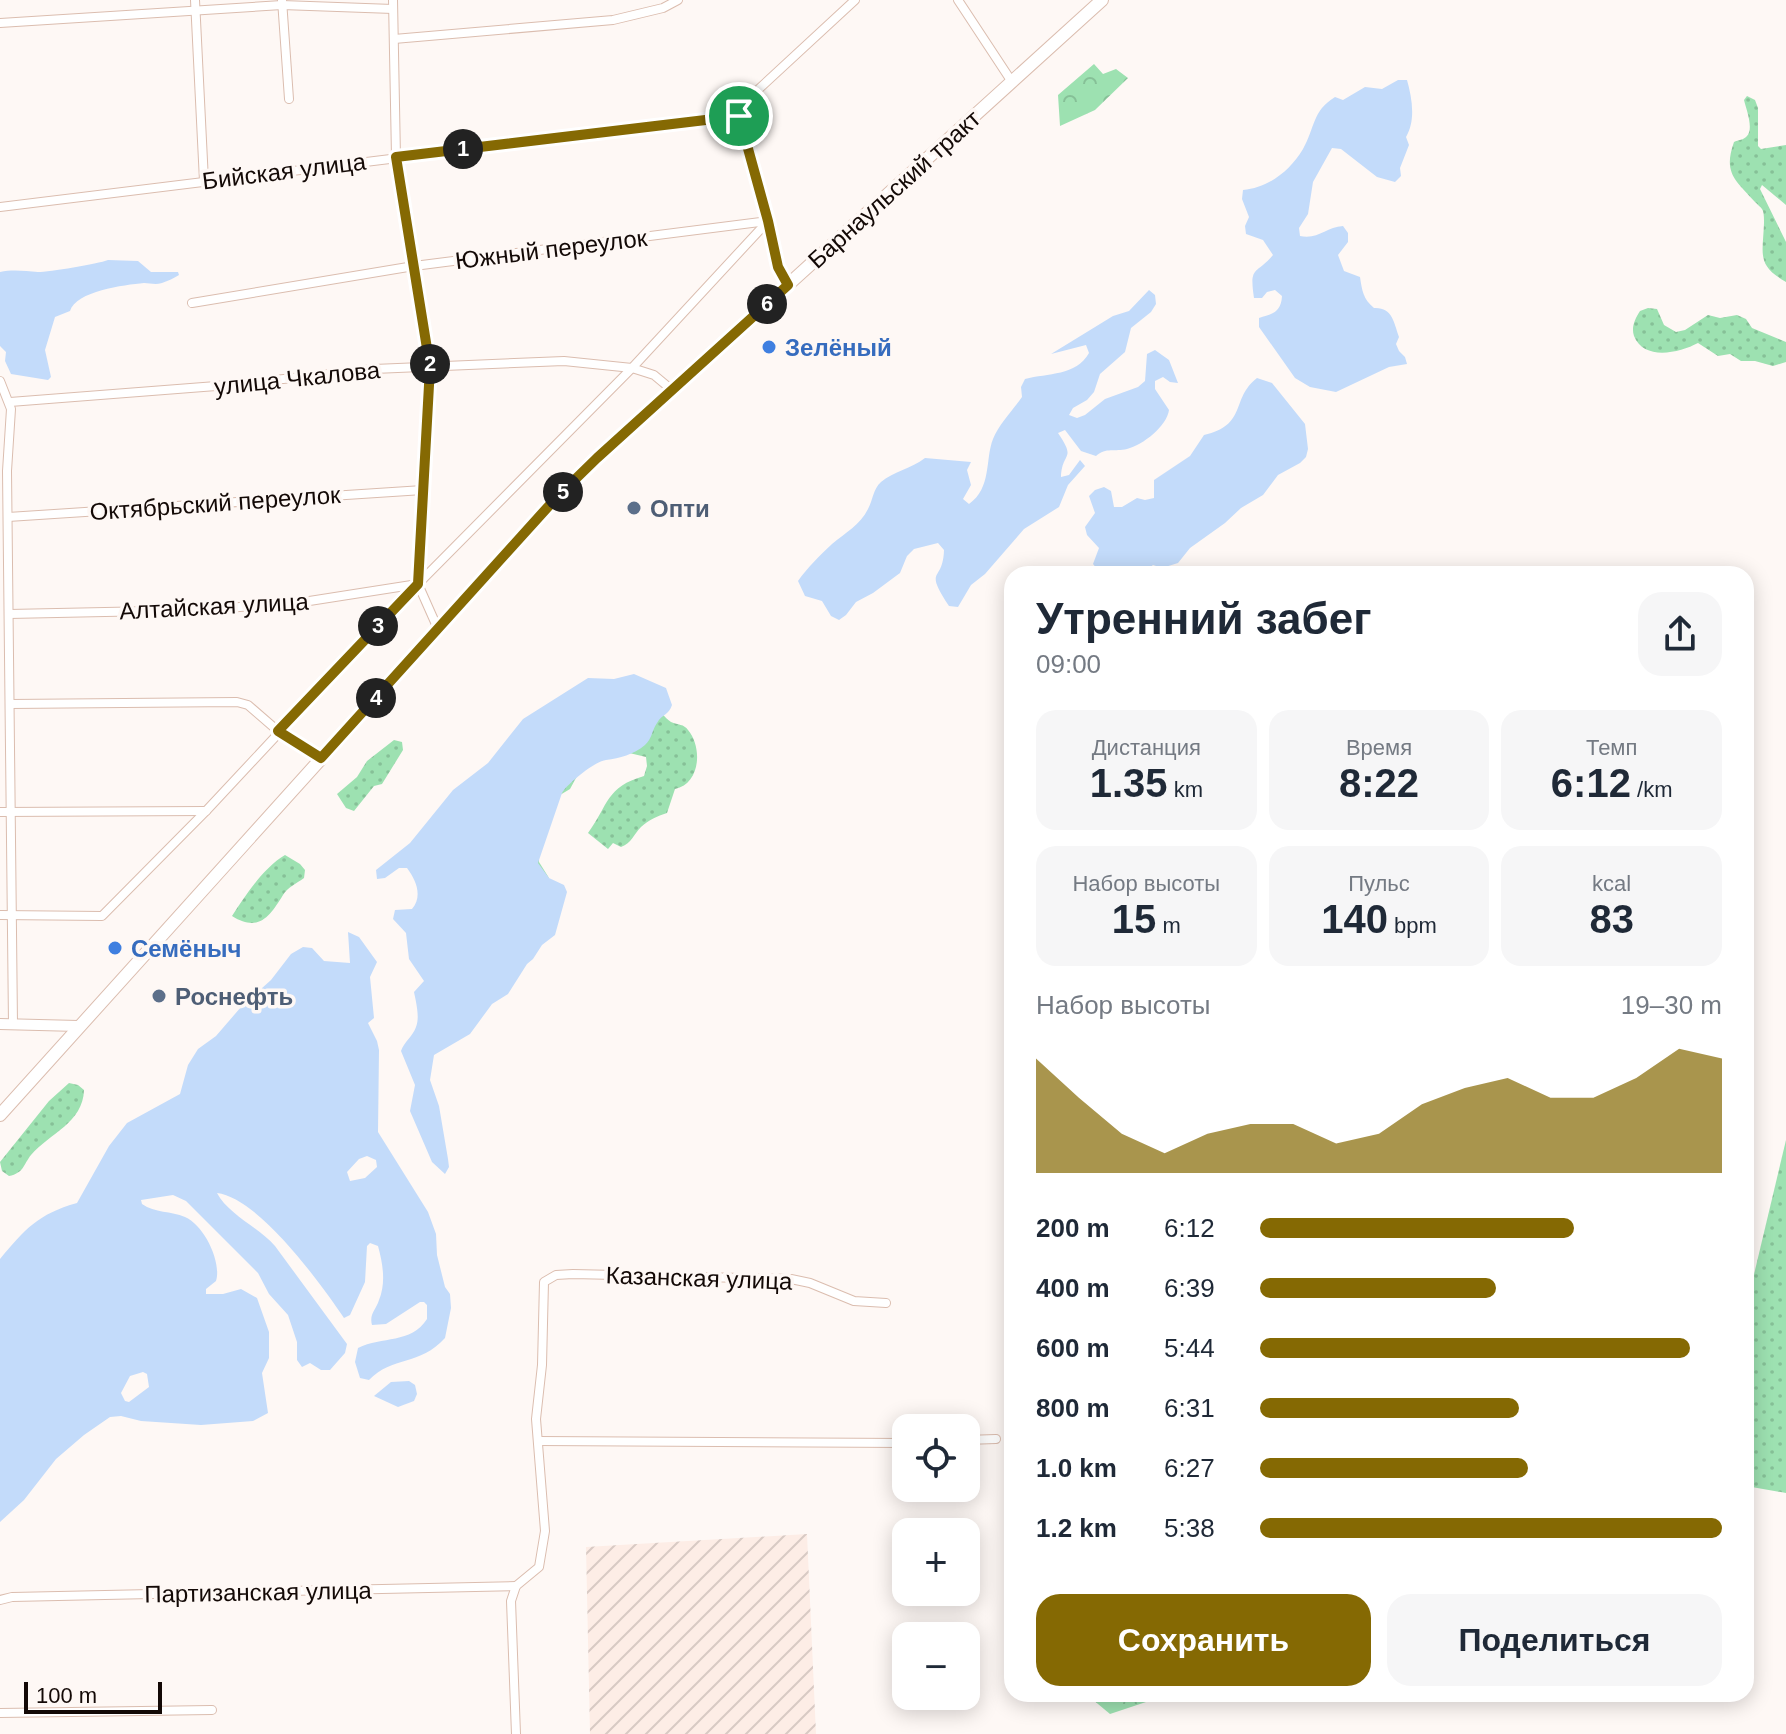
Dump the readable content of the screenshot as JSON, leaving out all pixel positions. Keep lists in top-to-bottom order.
{
  "streets": {
    "main road": ["Барнаульский тракт"],
    "street": [
      "Бийская улица",
      "Южный переулок",
      "улица Чкалова",
      "Октябрьский переулок",
      "Алтайская улица",
      "Казанская улица",
      "Партизанская улица"
    ]
  },
  "crossings": [
    ["Барнаульский тракт", "улица Чкалова"]
  ],
  "places": [
    "Зелёный",
    "Опти",
    "Семёныч",
    "Роснефть"
  ],
  "scale_bar": "100 m",
  "page": {
    "pins": [
      "1",
      "6",
      "2",
      "5",
      "3",
      "4"
    ],
    "heading": ["Утренний забег", "09:00"],
    "stats": [
      ["Дистанция", "1.35 km"],
      ["Время", "8:22"],
      ["Темп", "6:12 /km"],
      ["Набор высоты", "15 m"],
      ["Пульс", "140 bpm"],
      ["kcal", "83"]
    ],
    "chart": ["Набор высоты", "19–30 m"],
    "list": [
      {
        "name": "200 m",
        "note": "6:12"
      },
      {
        "name": "400 m",
        "note": "6:39"
      },
      {
        "name": "600 m",
        "note": "5:44"
      },
      {
        "name": "800 m",
        "note": "6:31"
      },
      {
        "name": "1.0 km",
        "note": "6:27"
      },
      {
        "name": "1.2 km",
        "note": "5:38"
      }
    ],
    "map_buttons": ["+", "−"],
    "buttons": ["Сохранить", "Поделиться"],
    "scale": "100 m"
  }
}
